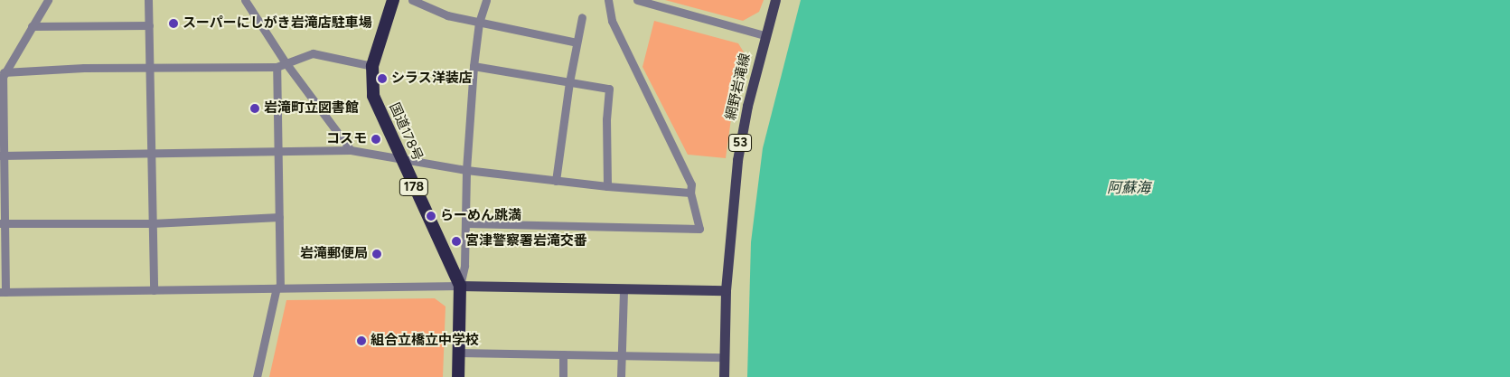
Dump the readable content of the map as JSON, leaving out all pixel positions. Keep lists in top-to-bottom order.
{
  "streets": {
    "highway": ["国道178号", "178"],
    "main road": ["網野岩滝線", "53"]
  },
  "water": ["阿蘇海"],
  "places": [
    "スーパーにしがき岩滝店駐車場",
    "シラス洋装店",
    "岩滝町立図書館",
    "コスモ",
    "らーめん跳満",
    "宮津警察署岩滝交番",
    "岩滝郵便局",
    "組合立橋立中学校"
  ]
}
